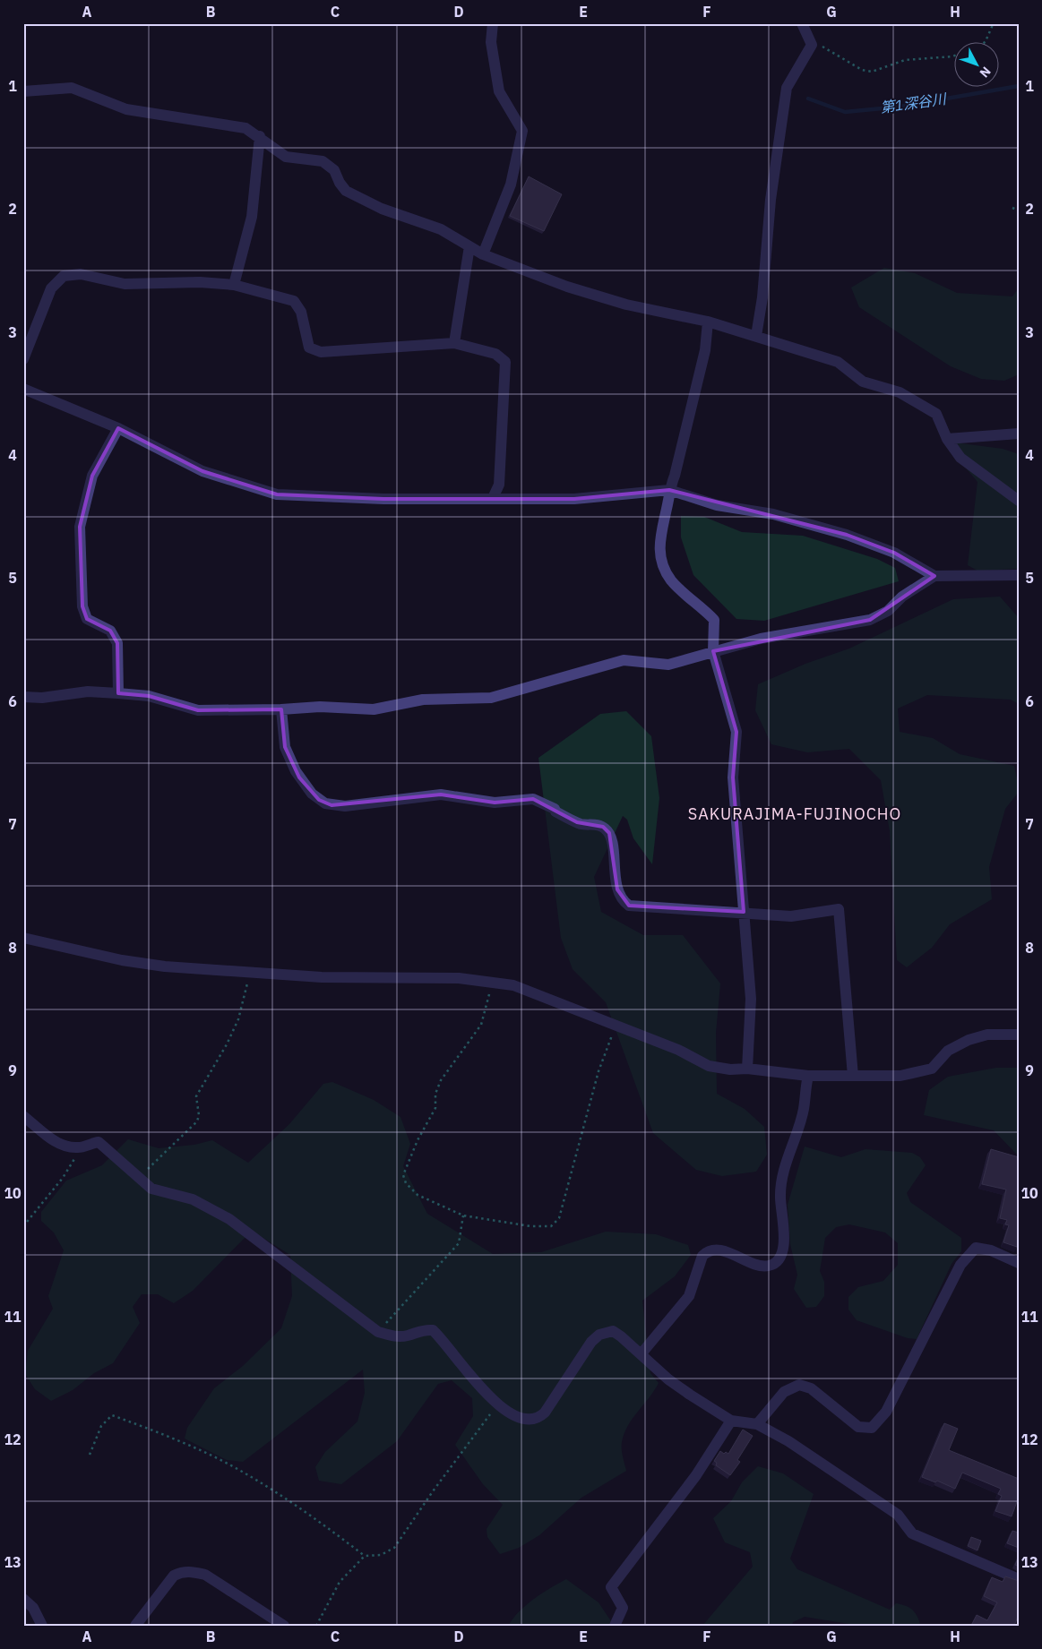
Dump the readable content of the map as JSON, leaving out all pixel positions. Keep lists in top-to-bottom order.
{
  "districts": ["SAKURAJIMA-FUJINOCHO"],
  "water": ["第1深谷川"],
  "north": "bottom right",
  "grid": {
    "columns": [
      "A",
      "B",
      "C",
      "D",
      "E",
      "F",
      "G",
      "H"
    ],
    "rows": [
      "1",
      "2",
      "3",
      "4",
      "5",
      "6",
      "7",
      "8",
      "9",
      "10",
      "11",
      "12",
      "13"
    ]
  }
}
